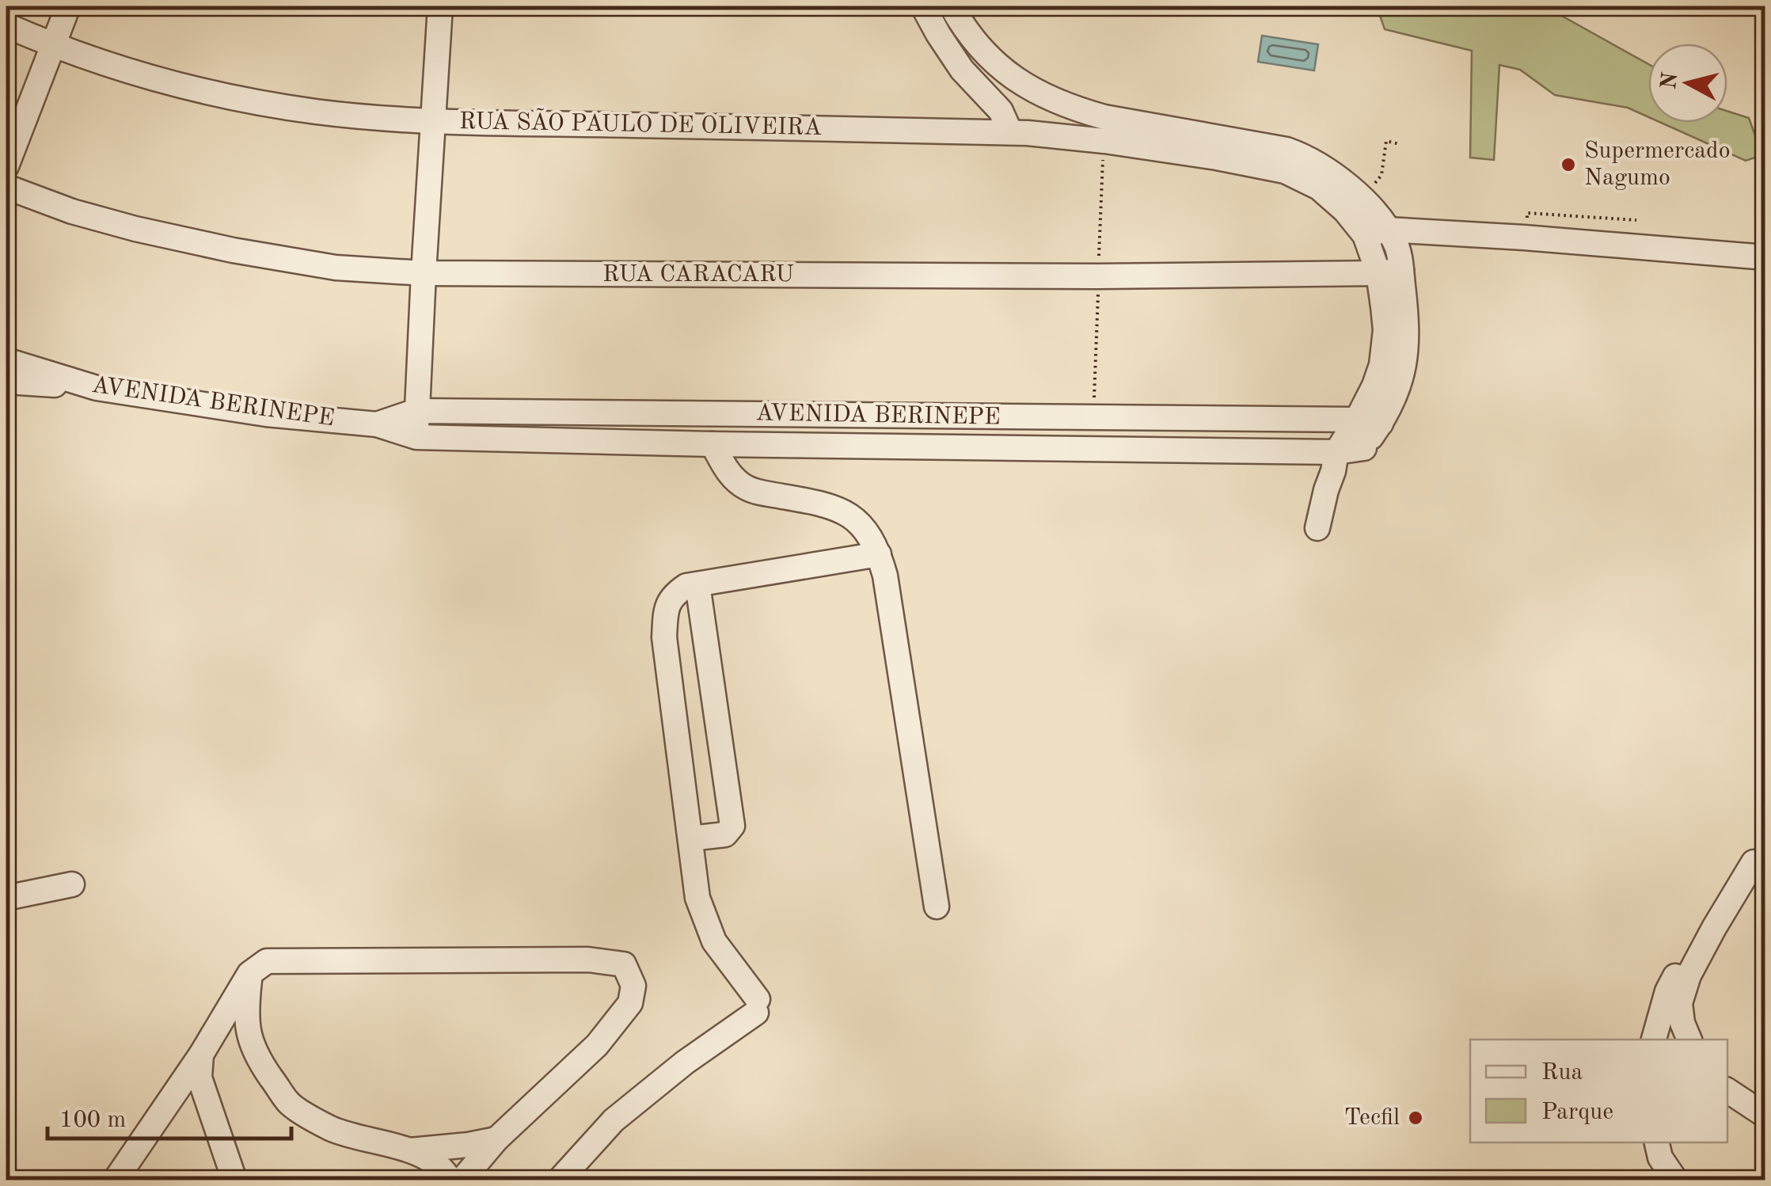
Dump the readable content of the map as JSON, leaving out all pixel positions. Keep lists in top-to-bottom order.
{
  "streets": {
    "street": ["RUA SÃO PAULO DE OLIVEIRA", "RUA CARACARU", "AVENIDA BERINEPE"]
  },
  "places": ["Supermercado Nagumo", "Tecfil"],
  "legend": ["Rua", "Parque"],
  "scale_bar": "100 m",
  "north": "left"
}
